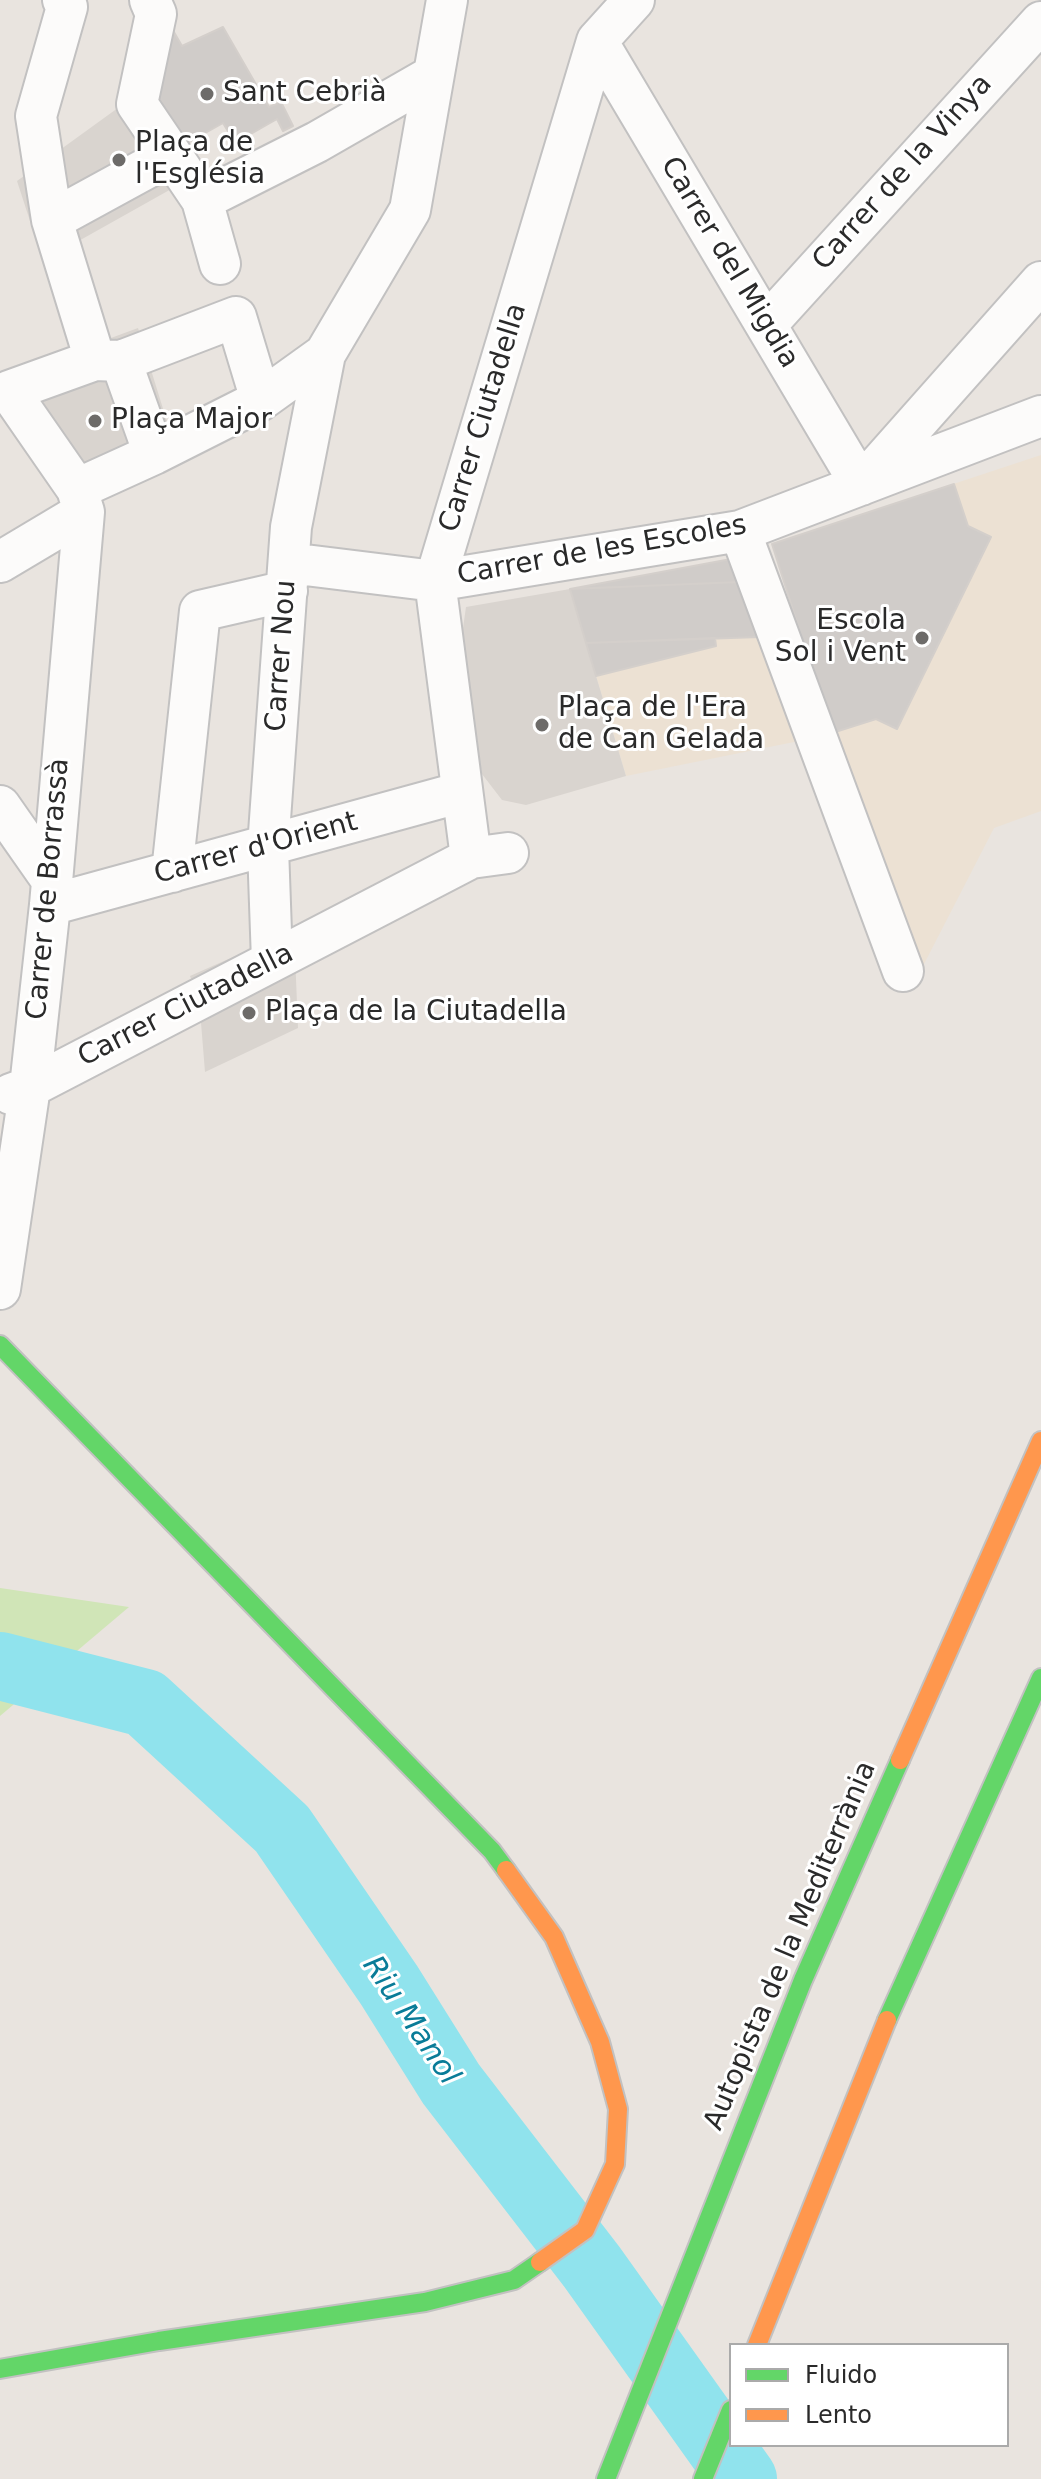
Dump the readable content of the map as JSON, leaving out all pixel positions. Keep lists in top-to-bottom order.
{
  "streets": {
    "main road": ["Autopista de la Mediterrània"],
    "street": [
      "Carrer de la Vinya",
      "Carrer del Migdia",
      "Carrer Ciutadella",
      "Carrer de les Escoles",
      "Carrer Nou",
      "Carrer d'Orient",
      "Carrer de Borrassà"
    ]
  },
  "crossings": [
    ["Carrer de la Vinya", "Carrer del Migdia"],
    ["Carrer del Migdia", "Carrer Ciutadella"],
    ["Carrer del Migdia", "Carrer de les Escoles"],
    ["Carrer Ciutadella", "Carrer de les Escoles"],
    ["Carrer Ciutadella", "Carrer Nou"],
    ["Carrer Ciutadella", "Carrer d'Orient"],
    ["Carrer Ciutadella", "Carrer de Borrassà"],
    ["Carrer de les Escoles", "Carrer Nou"],
    ["Carrer de les Escoles", "Carrer d'Orient"],
    ["Carrer Nou", "Carrer d'Orient"],
    ["Carrer d'Orient", "Carrer de Borrassà"]
  ],
  "water": ["Riu Manol"],
  "places": [
    "Sant Cebrià",
    "Plaça de l'Església",
    "Plaça Major",
    "Escola Sol i Vent",
    "Plaça de l'Era de Can Gelada",
    "Plaça de la Ciutadella"
  ],
  "legend": ["Fluido", "Lento"]
}
